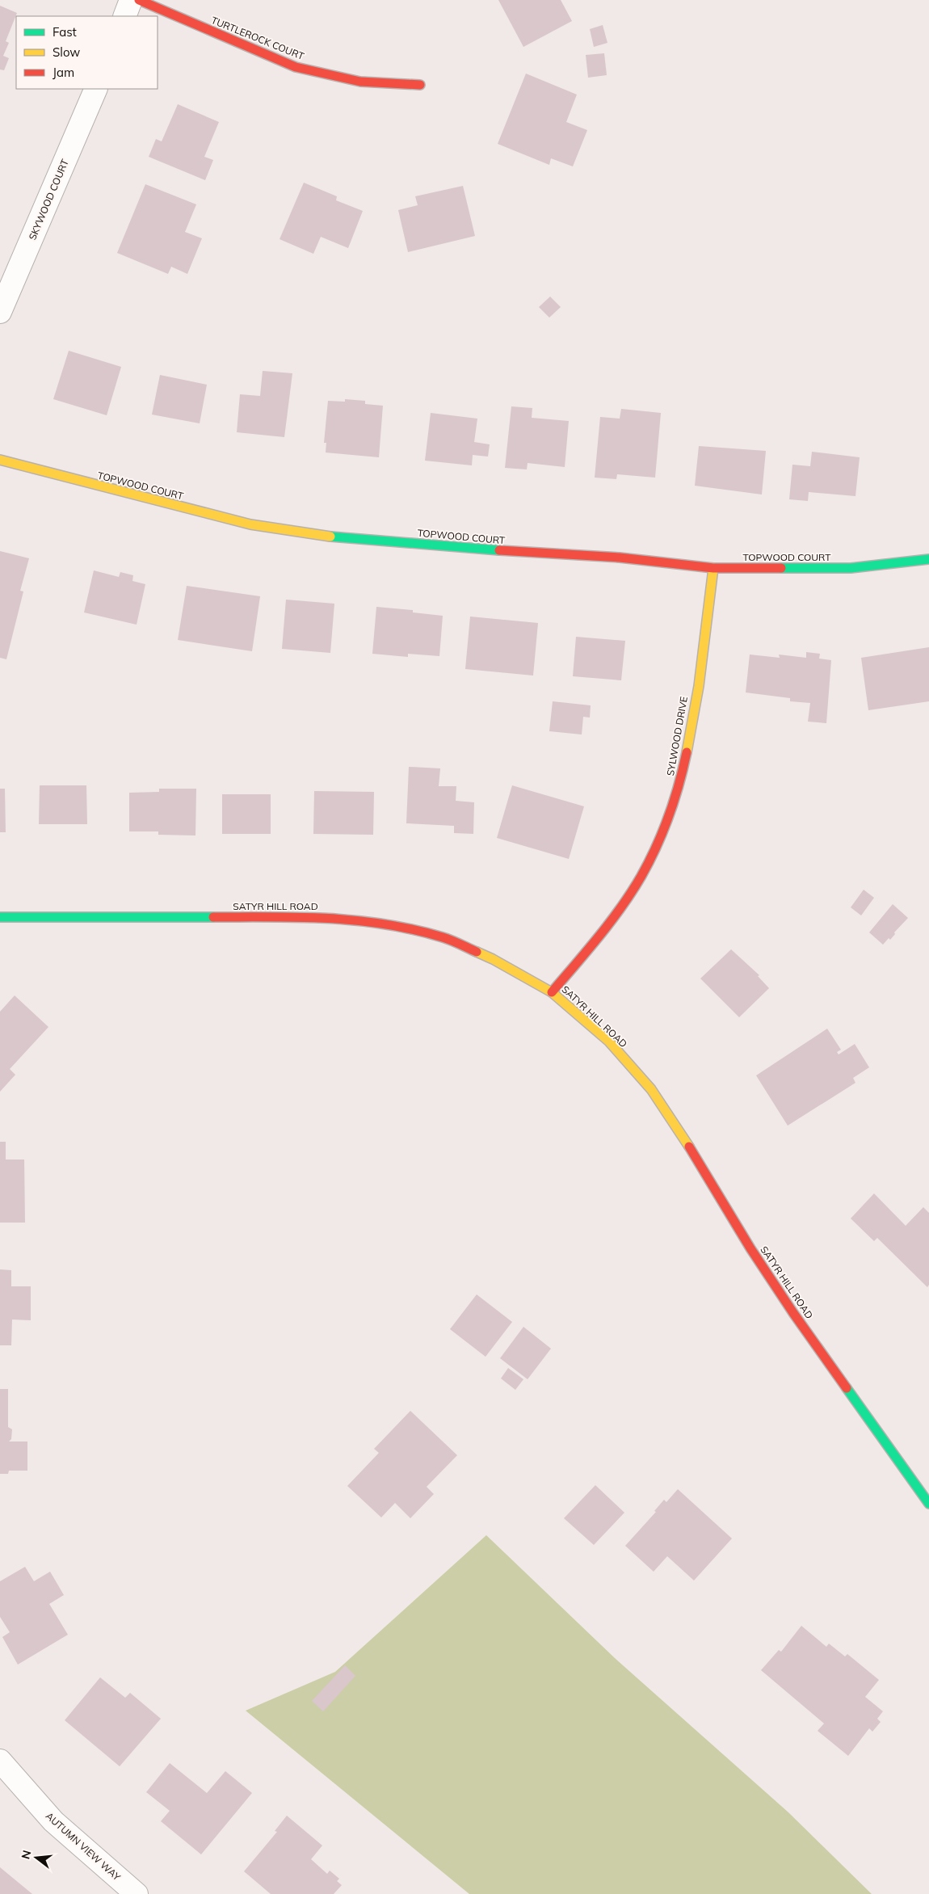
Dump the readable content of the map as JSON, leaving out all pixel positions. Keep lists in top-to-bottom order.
{
  "streets": {
    "street": [
      "TURTLEROCK COURT",
      "SKYWOOD COURT",
      "TOPWOOD COURT",
      "SYLWOOD DRIVE",
      "SATYR HILL ROAD",
      "AUTUMN VIEW WAY"
    ]
  },
  "crossings": [
    ["TOPWOOD COURT", "SYLWOOD DRIVE"],
    ["SYLWOOD DRIVE", "SATYR HILL ROAD"]
  ],
  "legend": ["Fast", "Slow", "Jam"],
  "north": "left"
}
